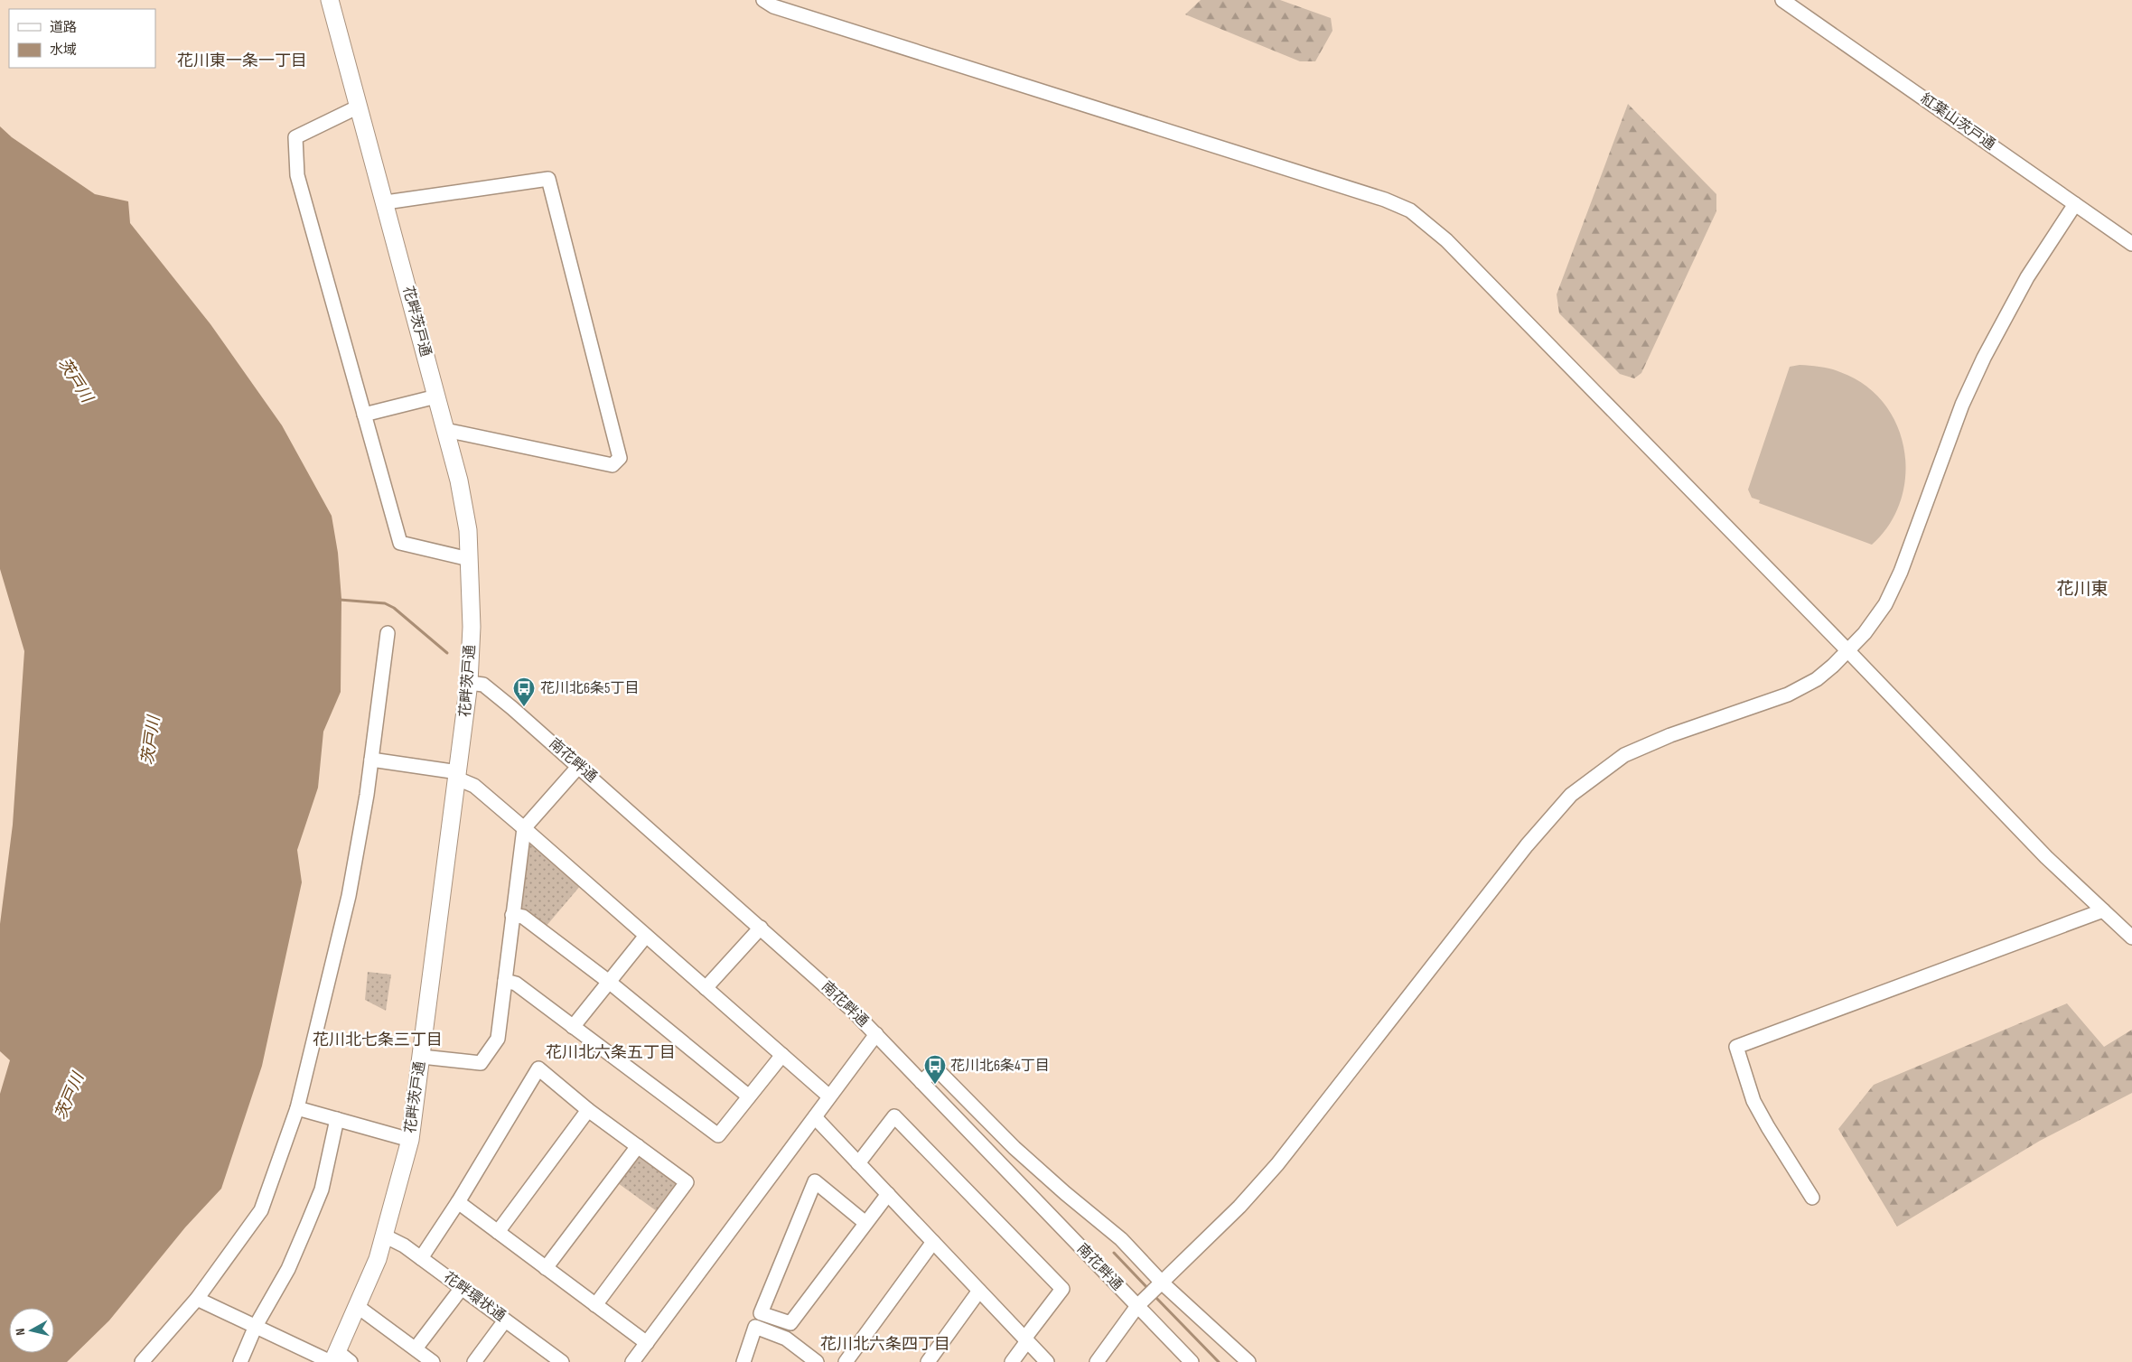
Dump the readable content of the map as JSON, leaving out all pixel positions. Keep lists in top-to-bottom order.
{
  "streets": {
    "main road": ["花畔茨戸通"],
    "street": ["紅葉山茨戸通", "南花畔通", "花畔環状通"]
  },
  "crossings": [
    ["花畔茨戸通", "南花畔通"],
    ["花畔茨戸通", "花畔環状通"]
  ],
  "districts": [
    "花川東一条一丁目",
    "花川東",
    "花川北七条三丁目",
    "花川北六条五丁目",
    "花川北六条四丁目"
  ],
  "water": ["茨戸川"],
  "places": {
    "bus stop": ["花川北6条5丁目", "花川北6条4丁目"]
  },
  "legend": ["道路", "水域"],
  "north": "left"
}
